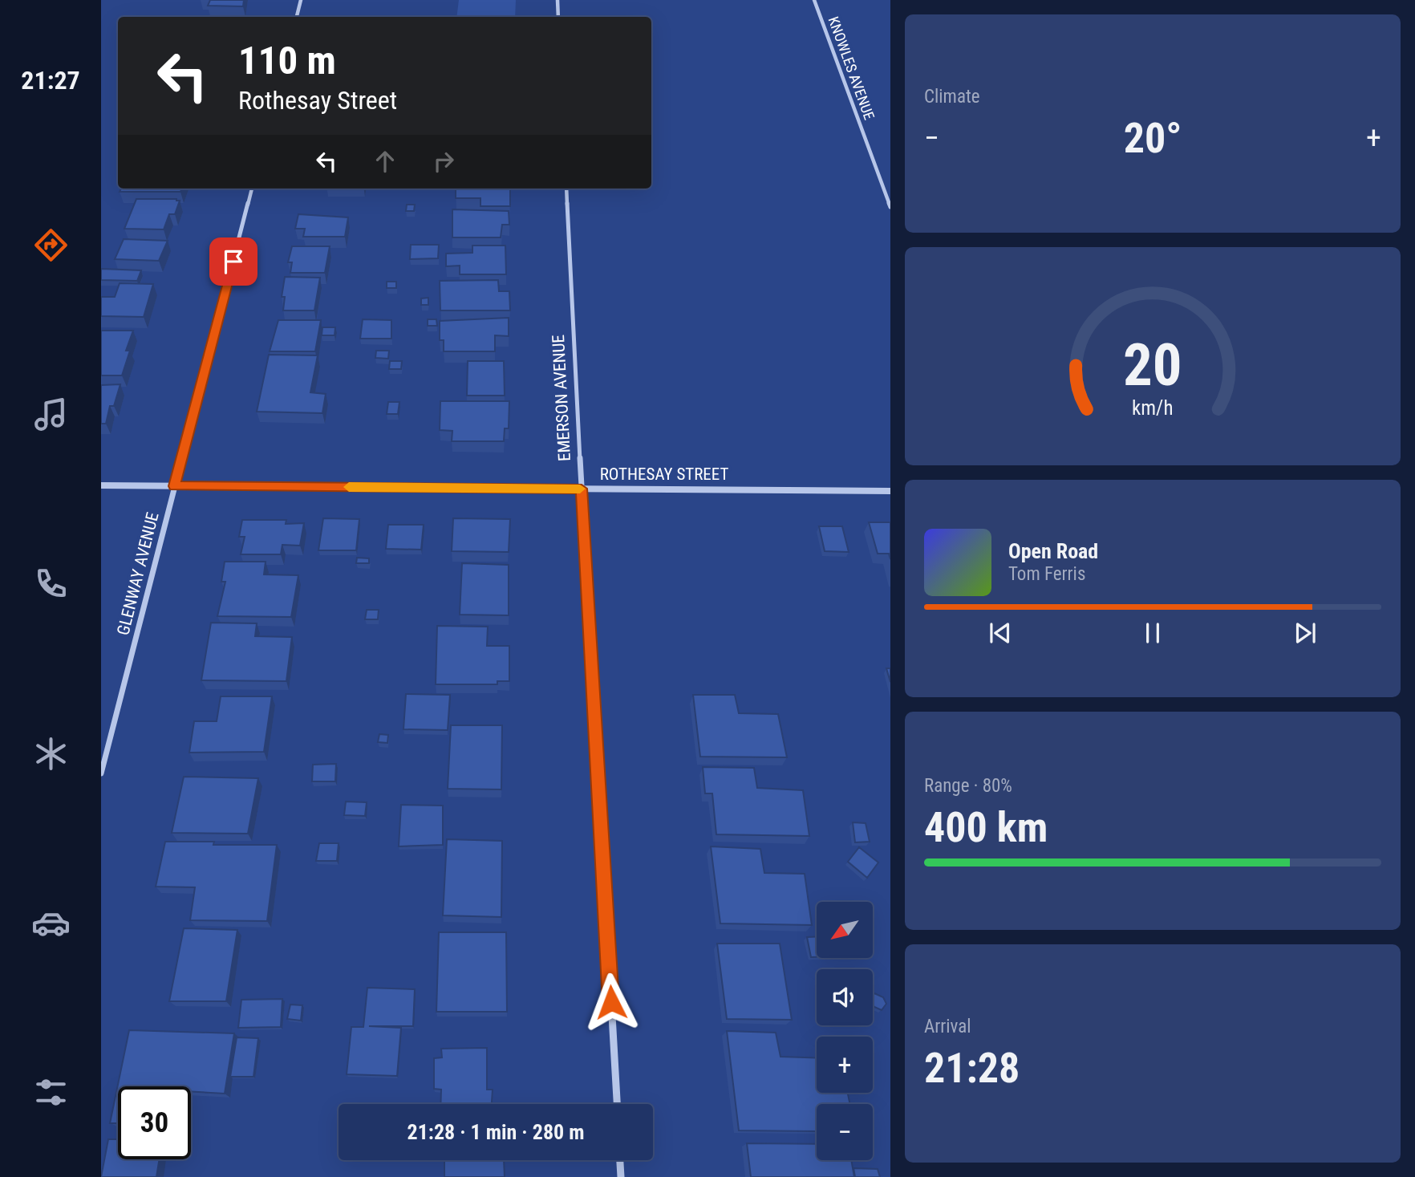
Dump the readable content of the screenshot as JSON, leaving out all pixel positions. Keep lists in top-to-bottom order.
{
  "streets": {
    "street": [
      "KNOWLES AVENUE",
      "EMERSON AVENUE",
      "ROTHESAY STREET",
      "GLENWAY AVENUE"
    ]
  },
  "crossings": [
    ["EMERSON AVENUE", "ROTHESAY STREET"],
    ["ROTHESAY STREET", "GLENWAY AVENUE"]
  ],
  "north": "bottom left",
  "page": {
    "tabs": "21:27",
    "tile": [
      "Climate",
      ["Range · 80%", "400 km"],
      ["Arrival", "21:28"]
    ],
    "turn": ["110 m", "Rothesay Street"],
    "heat": ["−", "20°", "+"],
    "song": ["Open Road", "Tom Ferris"],
    "map_buttons": ["+", "−"],
    "limit": "30",
    "trip": "21:28 · 1 min · 280 m",
    "gauge": ["20", "km/h"]
  }
}
